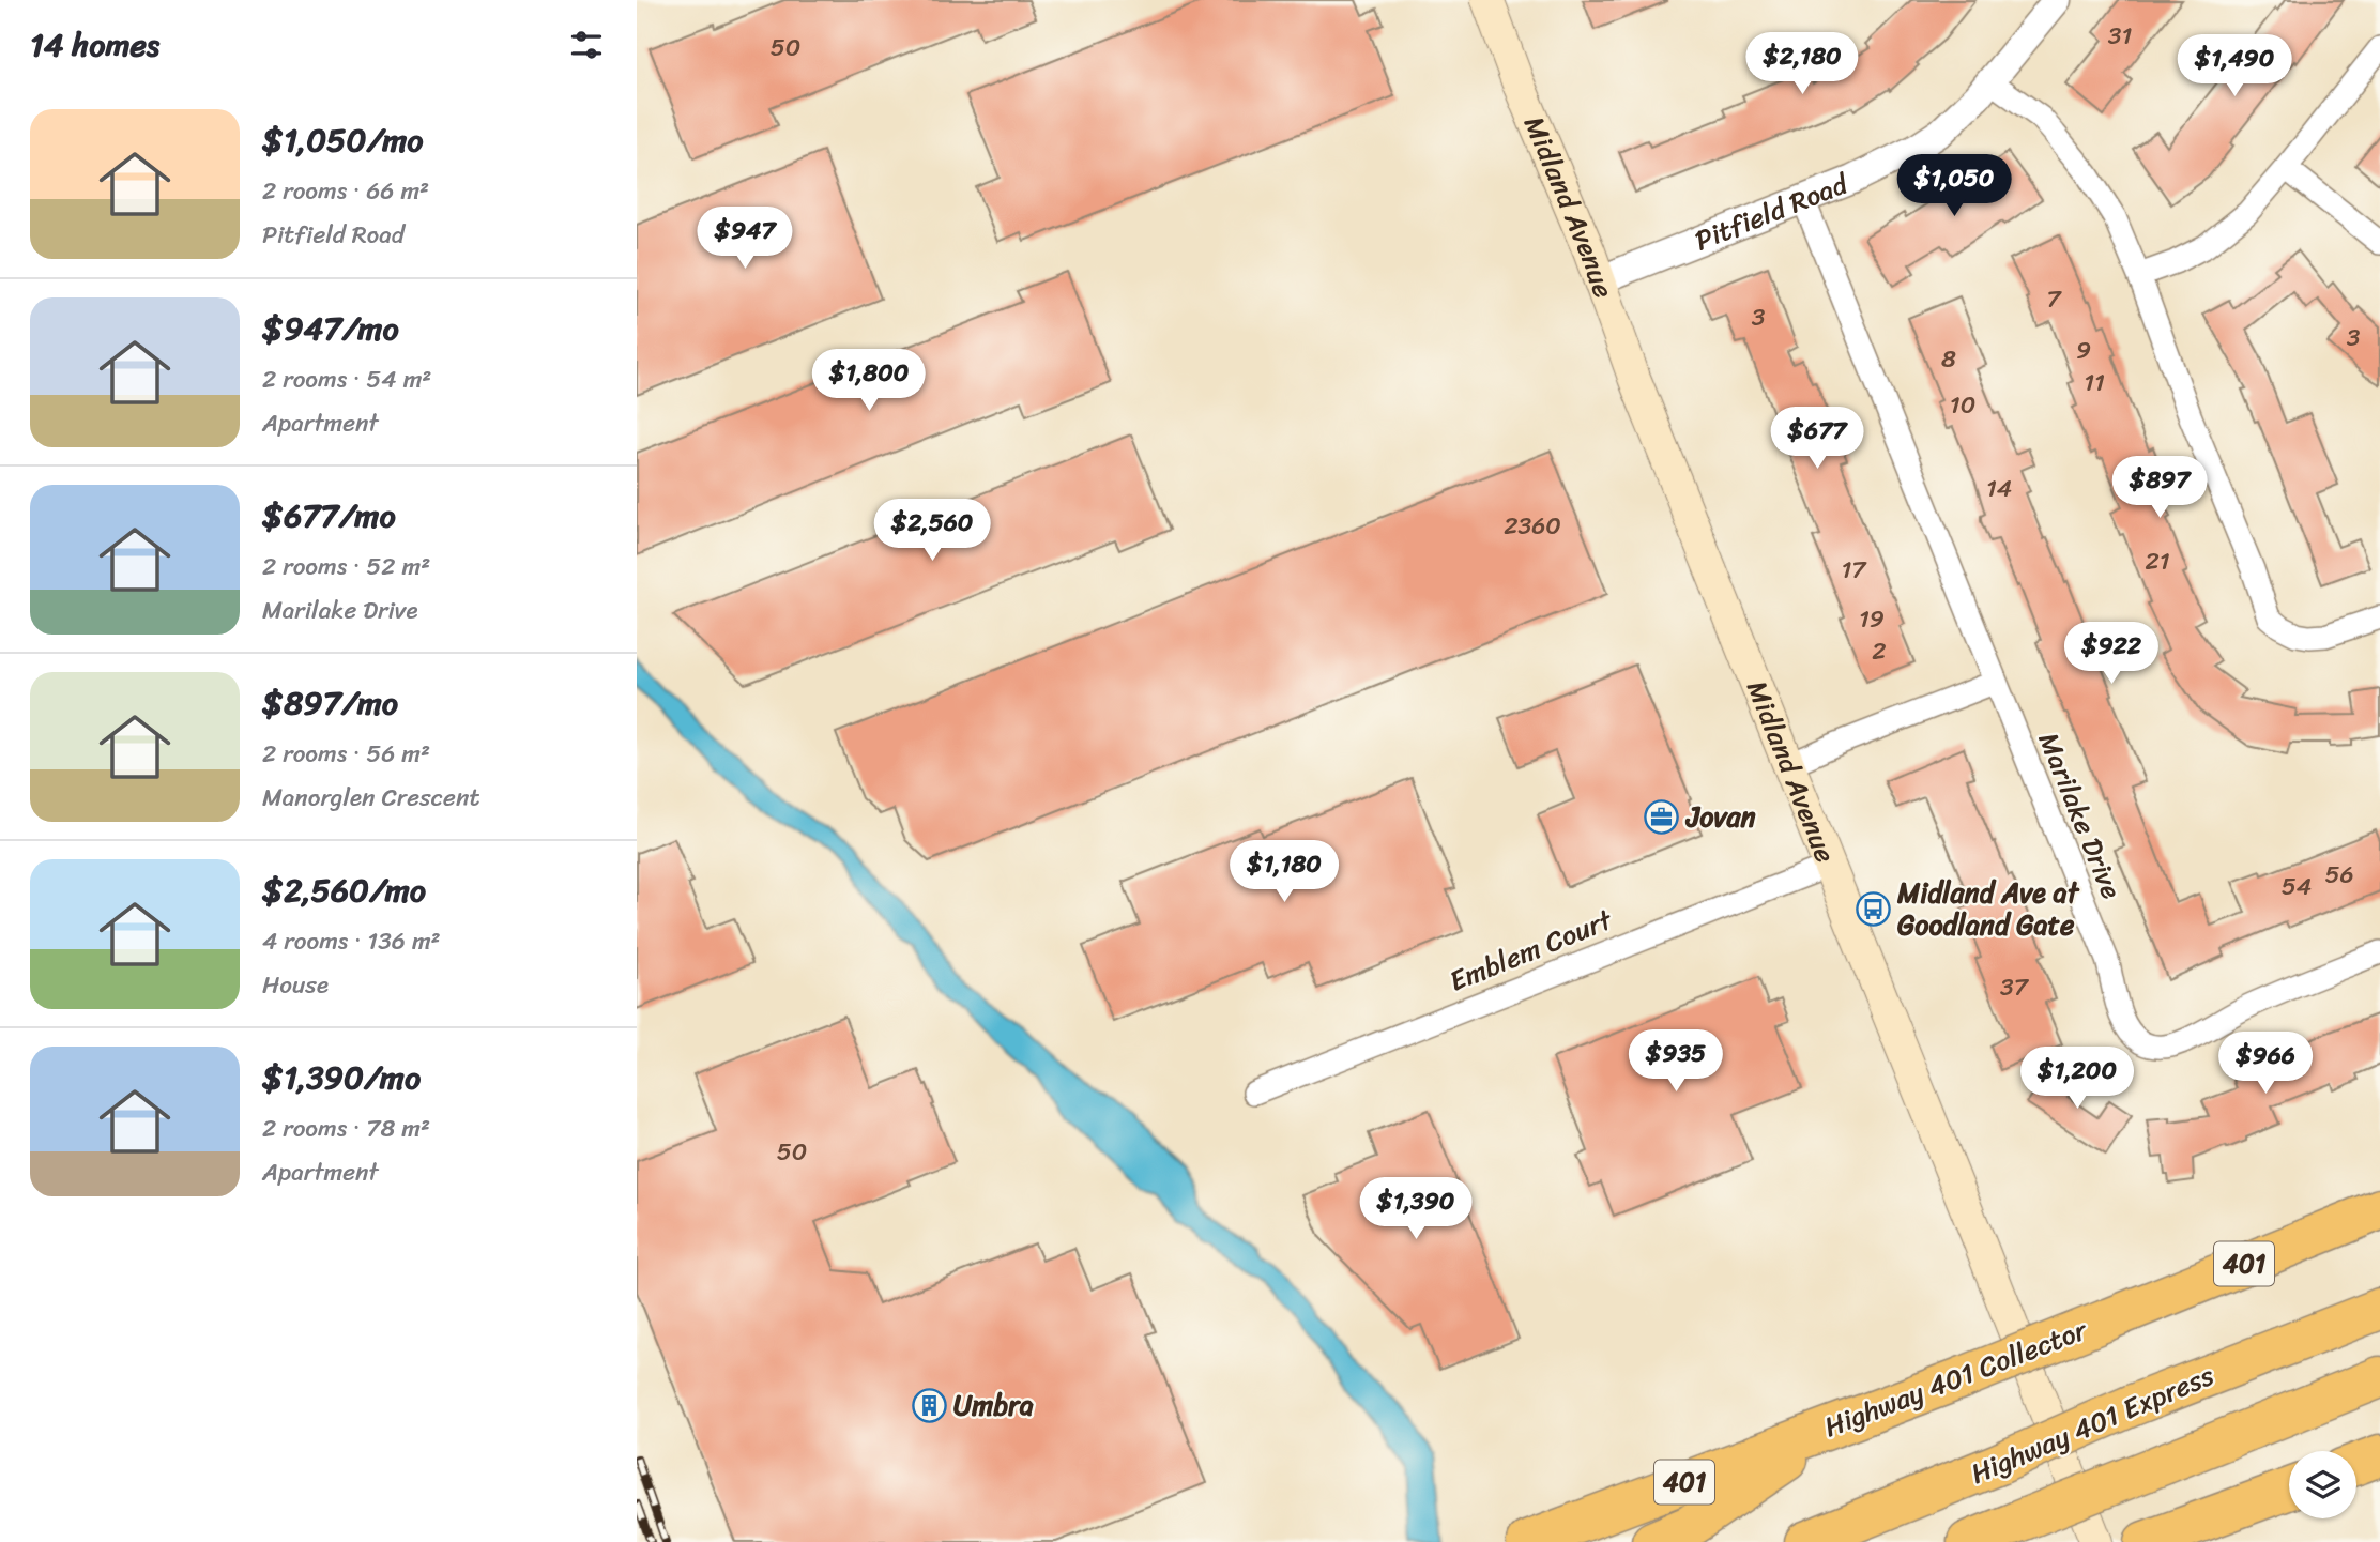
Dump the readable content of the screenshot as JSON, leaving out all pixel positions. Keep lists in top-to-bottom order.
{
  "streets": {
    "highway": ["401", "Highway 401 Collector", "Highway 401 Express"],
    "main road": ["Midland Avenue"],
    "street": ["Pitfield Road", "Marilake Drive", "Emblem Court"]
  },
  "crossings": [
    ["Midland Avenue", "Pitfield Road"],
    ["Midland Avenue", "Emblem Court"],
    ["Pitfield Road", "Marilake Drive"]
  ],
  "places": {
    "office": ["Jovan"],
    "bus stop": ["Midland Ave at Goodland Gate"],
    "building": ["Umbra"]
  },
  "house_numbers": [
    "31",
    "50",
    "7",
    "3",
    "3",
    "9",
    "8",
    "11",
    "10",
    "14",
    "2360",
    "21",
    "17",
    "19",
    "2",
    "56",
    "54",
    "37",
    "50"
  ],
  "page": {
    "heading": "14 homes",
    "price": [
      "$2,180",
      "$1,490",
      "$1,050",
      "$947",
      "$1,800",
      "$677",
      "$897",
      "$2,560",
      "$922",
      "$1,180",
      "$935",
      "$966",
      "$1,200",
      "$1,390"
    ],
    "list": [
      {
        "name": "$1,050/mo",
        "note": "2 rooms · 66 m² · Pitfield Road"
      },
      {
        "name": "$947/mo",
        "note": "2 rooms · 54 m² · Apartment"
      },
      {
        "name": "$677/mo",
        "note": "2 rooms · 52 m² · Marilake Drive"
      },
      {
        "name": "$897/mo",
        "note": "2 rooms · 56 m² · Manorglen Crescent"
      },
      {
        "name": "$2,560/mo",
        "note": "4 rooms · 136 m² · House"
      },
      {
        "name": "$1,390/mo",
        "note": "2 rooms · 78 m² · Apartment"
      }
    ]
  }
}
